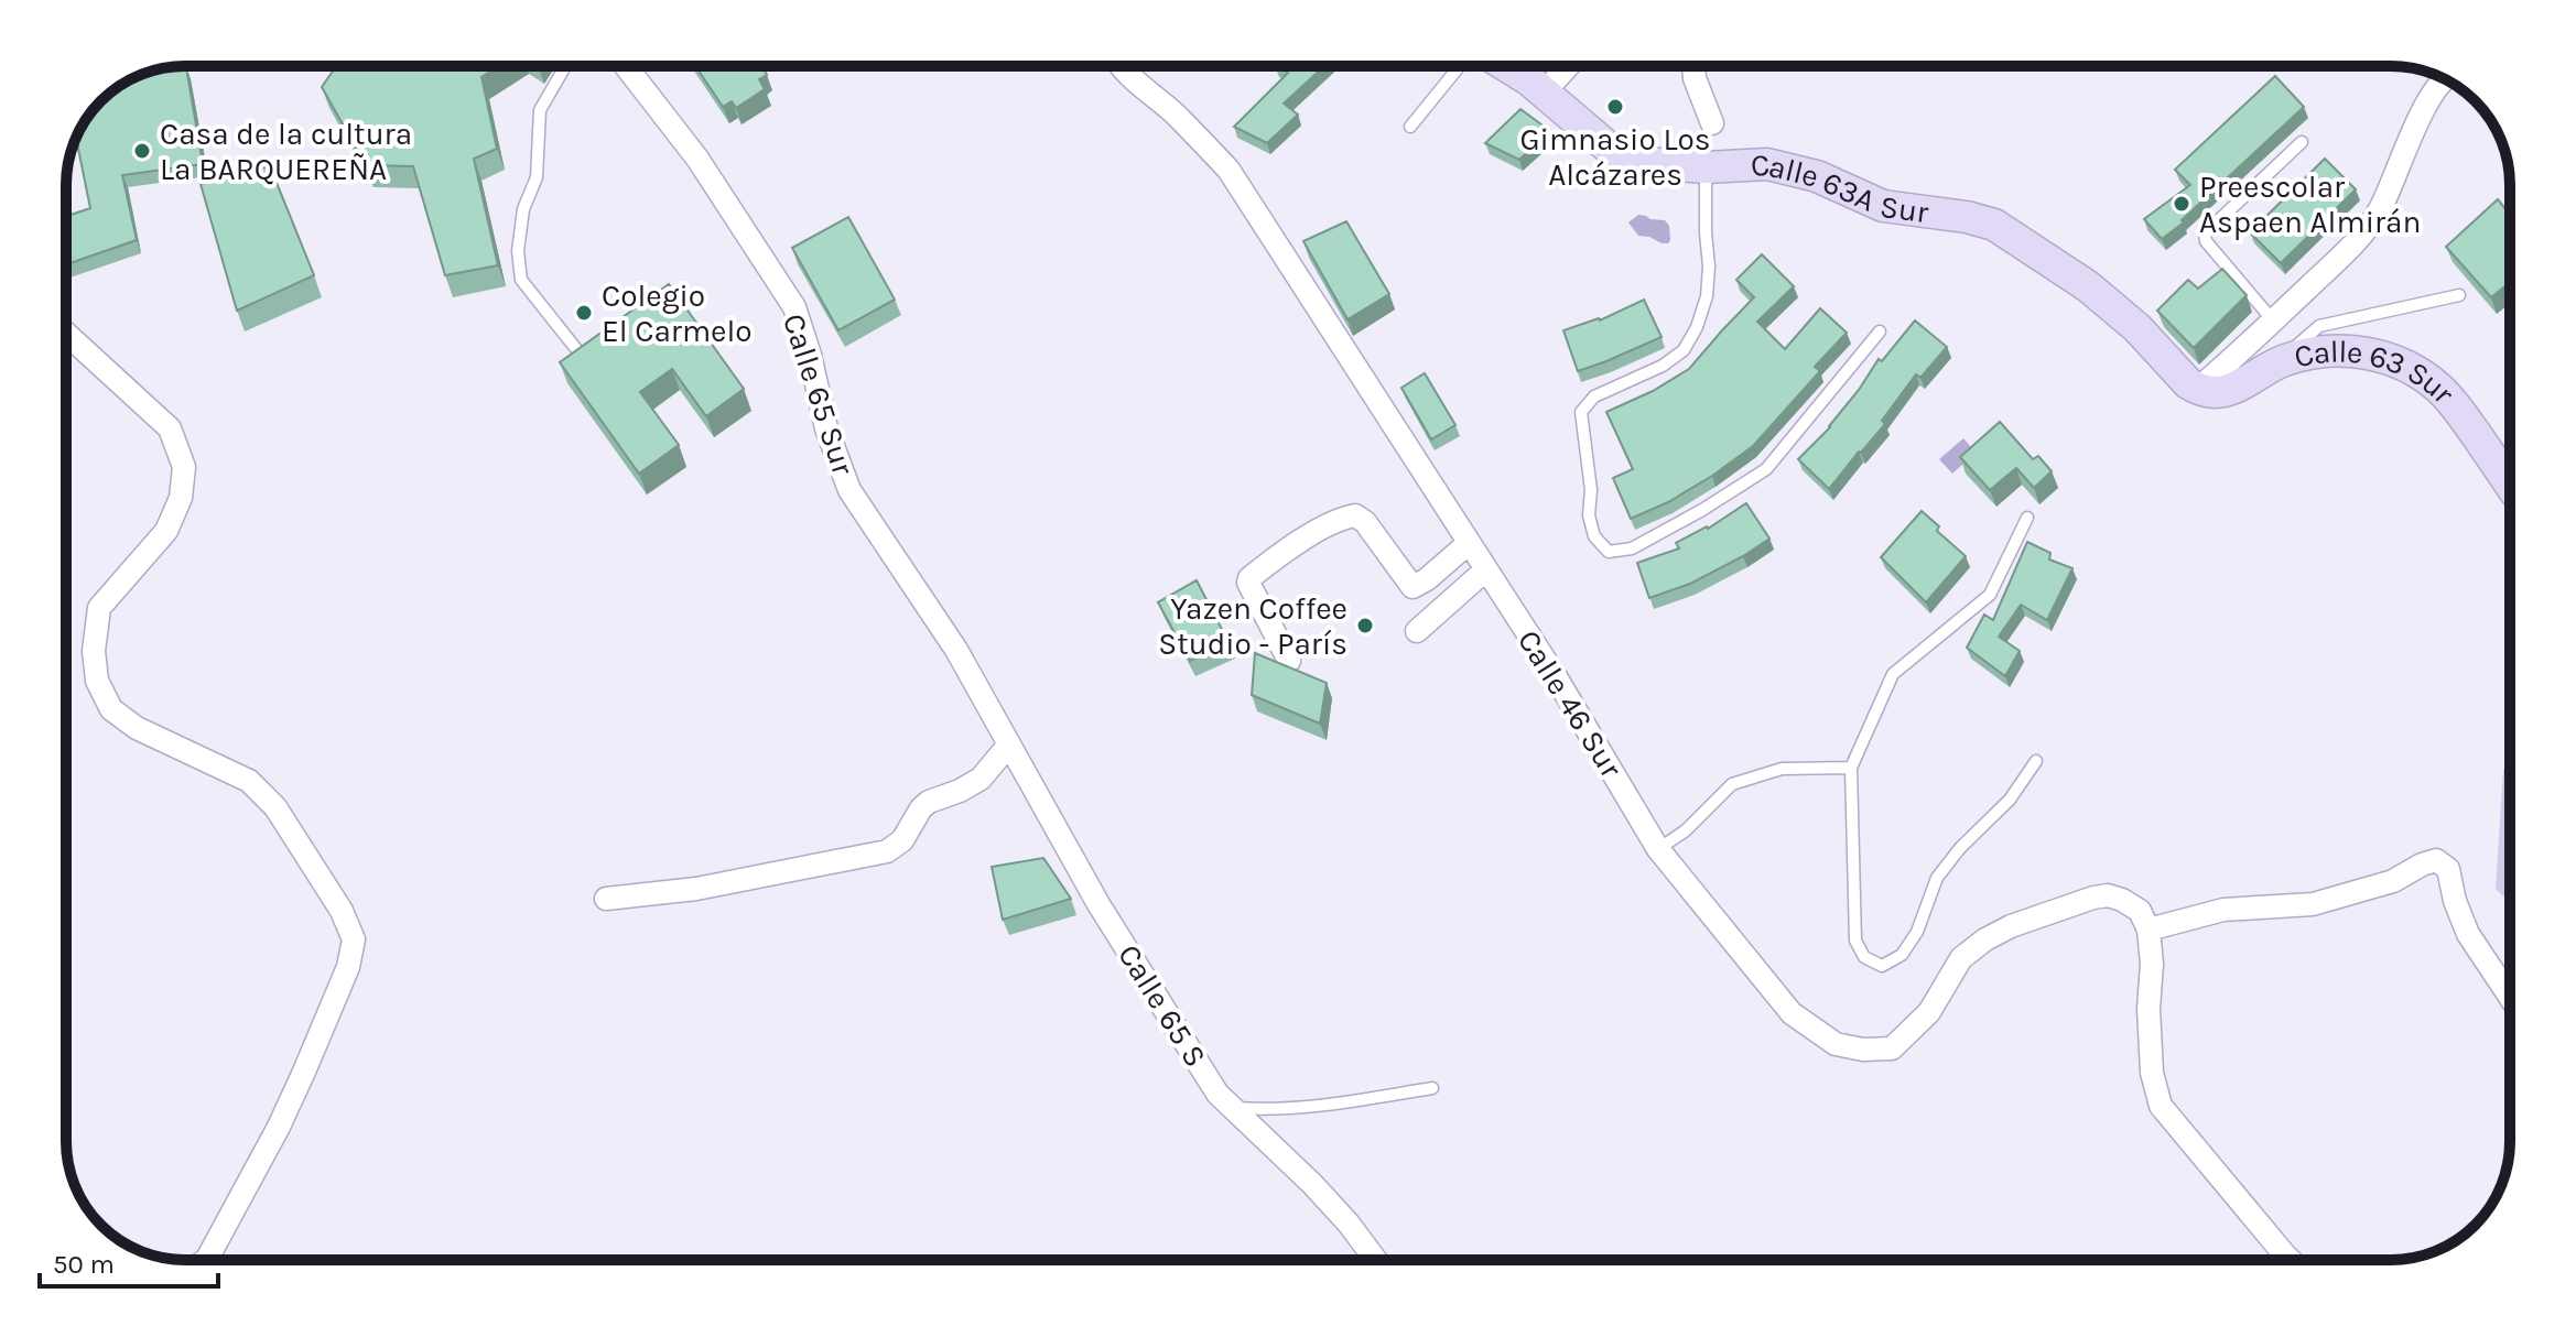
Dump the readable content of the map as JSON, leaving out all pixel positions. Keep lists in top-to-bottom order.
{
  "streets": {
    "street": [
      "Calle 63A Sur",
      "Calle 63 Sur",
      "Calle 65 Sur",
      "Calle 46 Sur",
      "Calle 65 S"
    ]
  },
  "crossings": [
    ["Calle 63A Sur", "Calle 63 Sur"],
    ["Calle 65 Sur", "Calle 65 S"]
  ],
  "places": [
    "Gimnasio Los Alcázares",
    "Casa de la cultura La BARQUEREÑA",
    "Preescolar Aspaen Almirán",
    "Colegio El Carmelo",
    "Yazen Coffee Studio - París"
  ],
  "scale_bar": "50 m"
}
